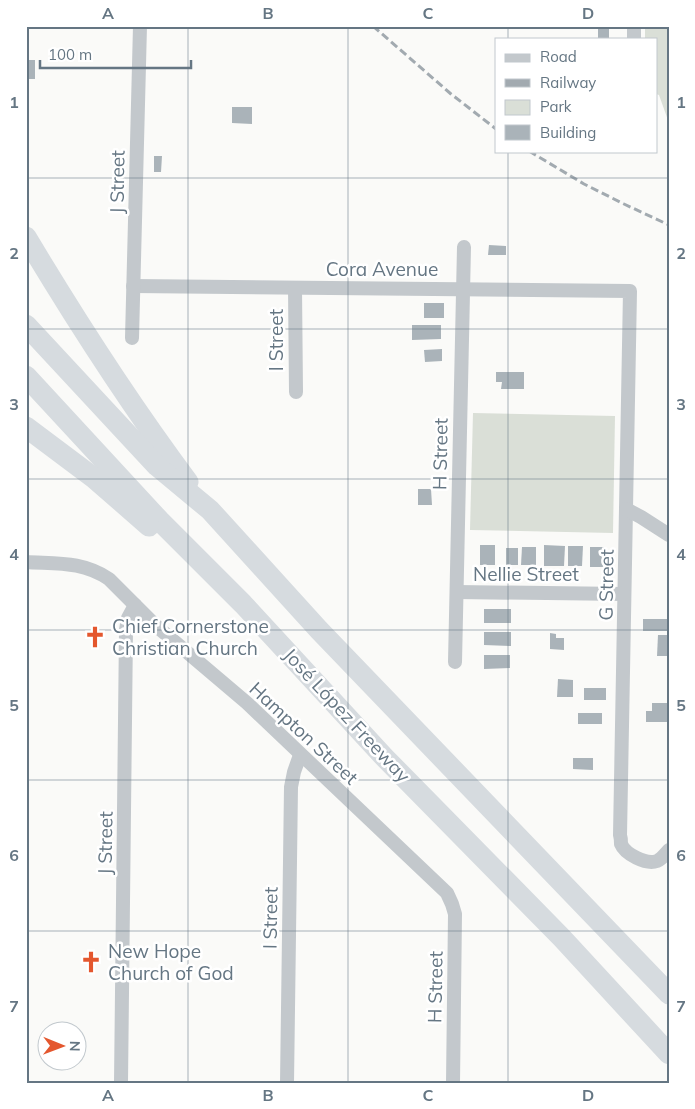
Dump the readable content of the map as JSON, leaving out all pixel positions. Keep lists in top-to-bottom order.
{
  "streets": {
    "highway": ["José López Freeway"],
    "street": [
      "J Street",
      "Cora Avenue",
      "I Street",
      "H Street",
      "Nellie Street",
      "G Street",
      "Hampton Street"
    ]
  },
  "crossings": [
    ["J Street", "Cora Avenue"],
    ["J Street", "Hampton Street"],
    ["Cora Avenue", "I Street"],
    ["Cora Avenue", "H Street"],
    ["Cora Avenue", "G Street"],
    ["I Street", "Hampton Street"],
    ["H Street", "Nellie Street"],
    ["H Street", "Hampton Street"],
    ["Nellie Street", "G Street"]
  ],
  "places": {
    "church": ["Chief Cornerstone Christian Church", "New Hope Church of God"]
  },
  "legend": [
    "Road",
    "Railway",
    "Park",
    "Building"
  ],
  "scale_bar": "100 m",
  "north": "right",
  "grid": {
    "columns": [
      "A",
      "B",
      "C",
      "D"
    ],
    "rows": [
      "1",
      "2",
      "3",
      "4",
      "5",
      "6",
      "7"
    ]
  }
}
